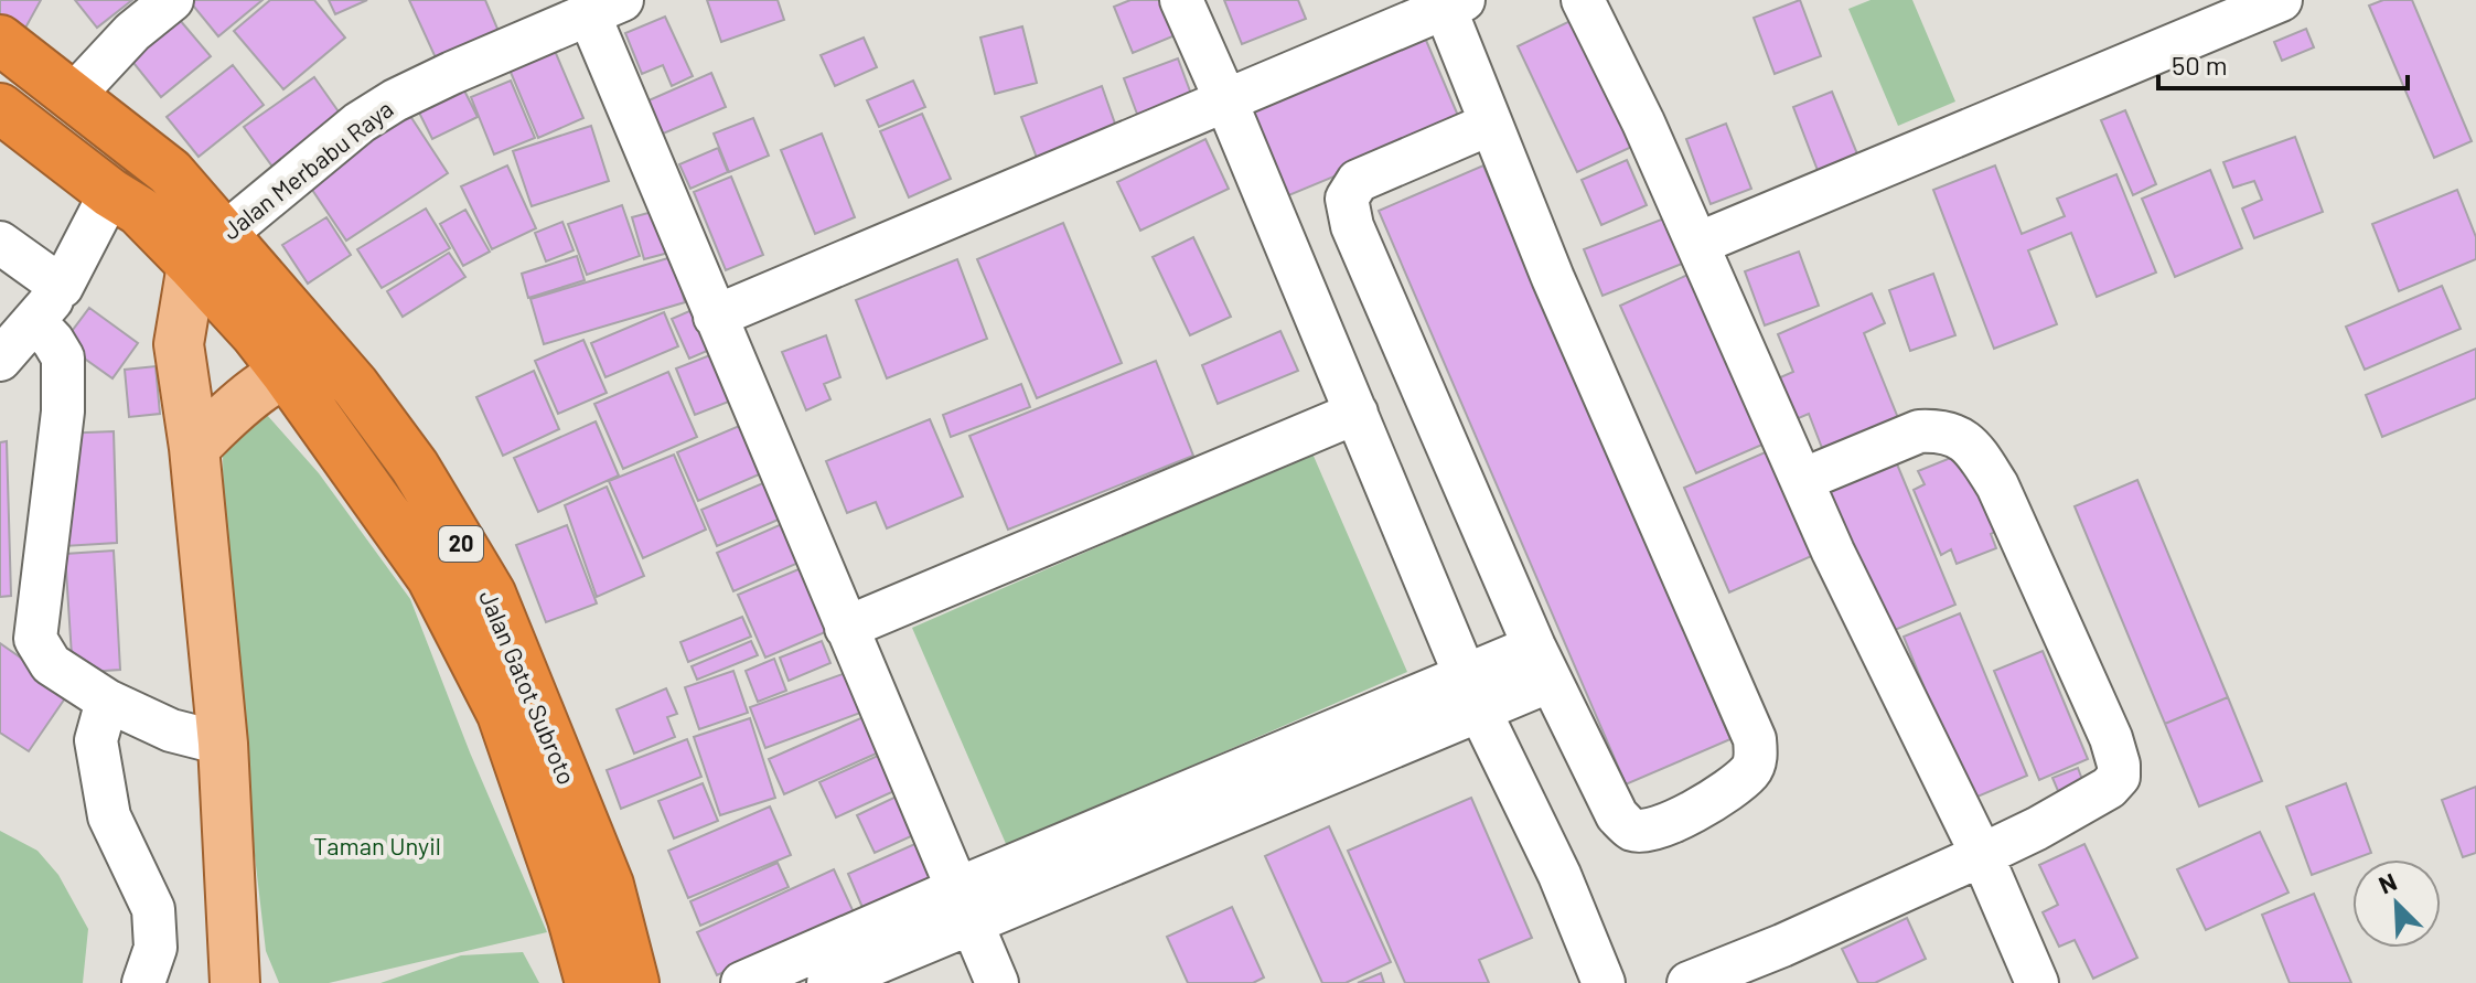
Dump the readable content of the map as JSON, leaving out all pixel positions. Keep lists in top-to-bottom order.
{
  "streets": {
    "highway": ["20", "Jalan Gatot Subroto"],
    "street": ["Jalan Merbabu Raya"]
  },
  "crossings": [
    ["Jalan Merbabu Raya", "Jalan Gatot Subroto"],
    ["20", "Jalan Gatot Subroto"]
  ],
  "parks": ["Taman Unyil"],
  "scale_bar": "50 m",
  "north": "top left"
}
